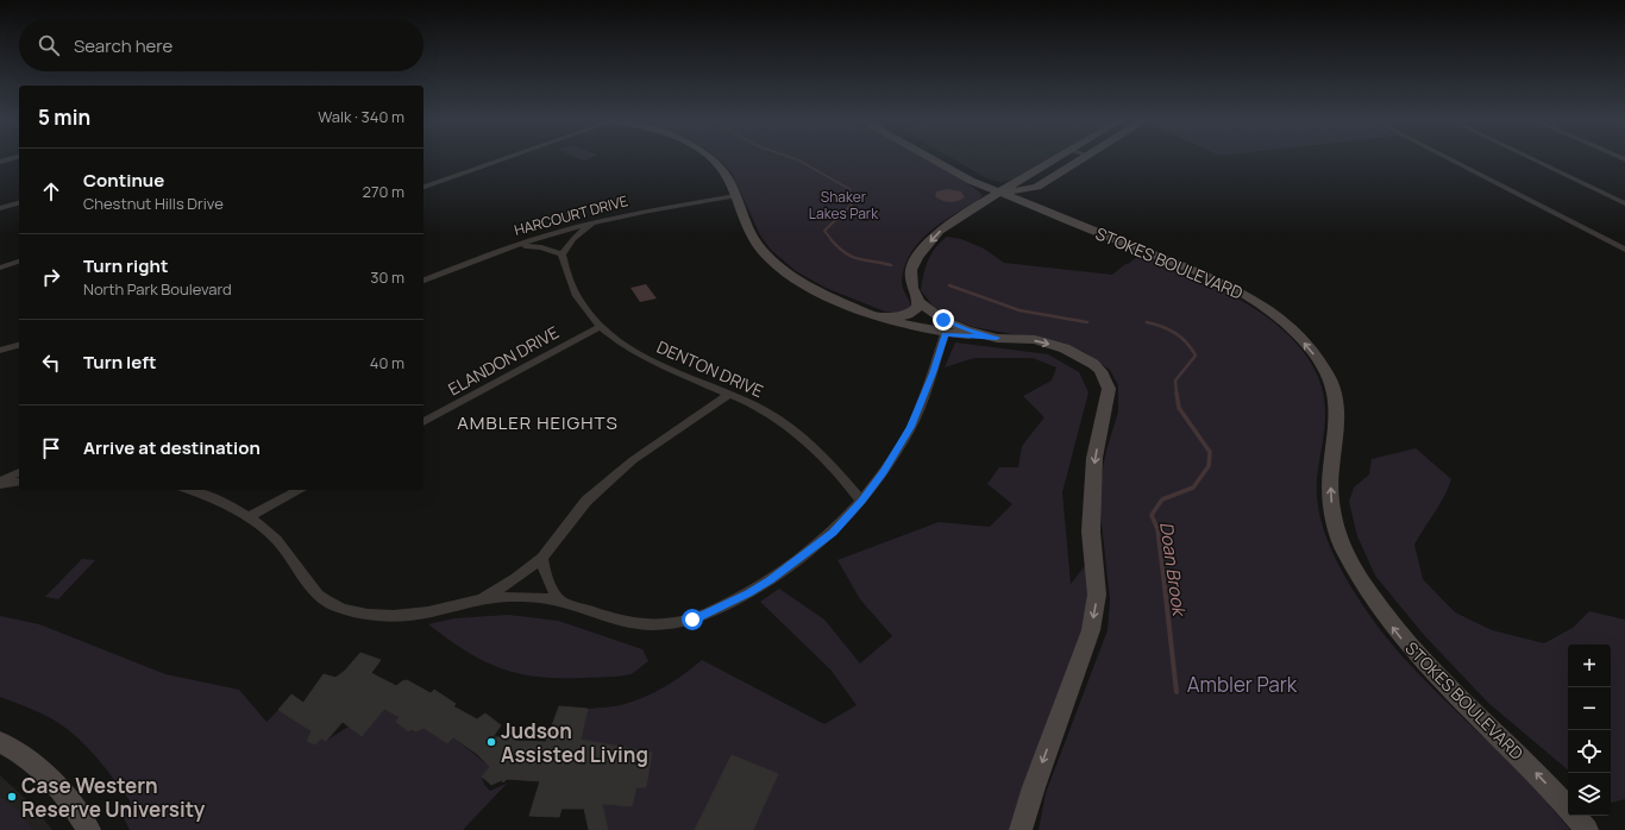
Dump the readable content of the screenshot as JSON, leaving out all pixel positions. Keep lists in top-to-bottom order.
{
  "streets": {
    "main road": ["STOKES BOULEVARD"],
    "street": ["HARCOURT DRIVE", "ELANDON DRIVE", "DENTON DRIVE"]
  },
  "crossings": [
    ["ELANDON DRIVE", "DENTON DRIVE"]
  ],
  "one_way": ["STOKES BOULEVARD"],
  "districts": ["AMBLER HEIGHTS"],
  "water": ["Doan Brook"],
  "parks": ["Shaker Lakes Park", "Ambler Park"],
  "places": ["Judson Assisted Living", "Case Western Reserve University"],
  "page": {
    "search": "Search here",
    "heading": ["5 min", "Walk · 340 m"],
    "list": [
      ["Continue", "Chestnut Hills Drive", "270 m"],
      ["Turn right", "North Park Boulevard", "30 m"],
      ["Turn left", "40 m"],
      "Arrive at destination"
    ],
    "map_buttons": ["+", "−"]
  }
}
